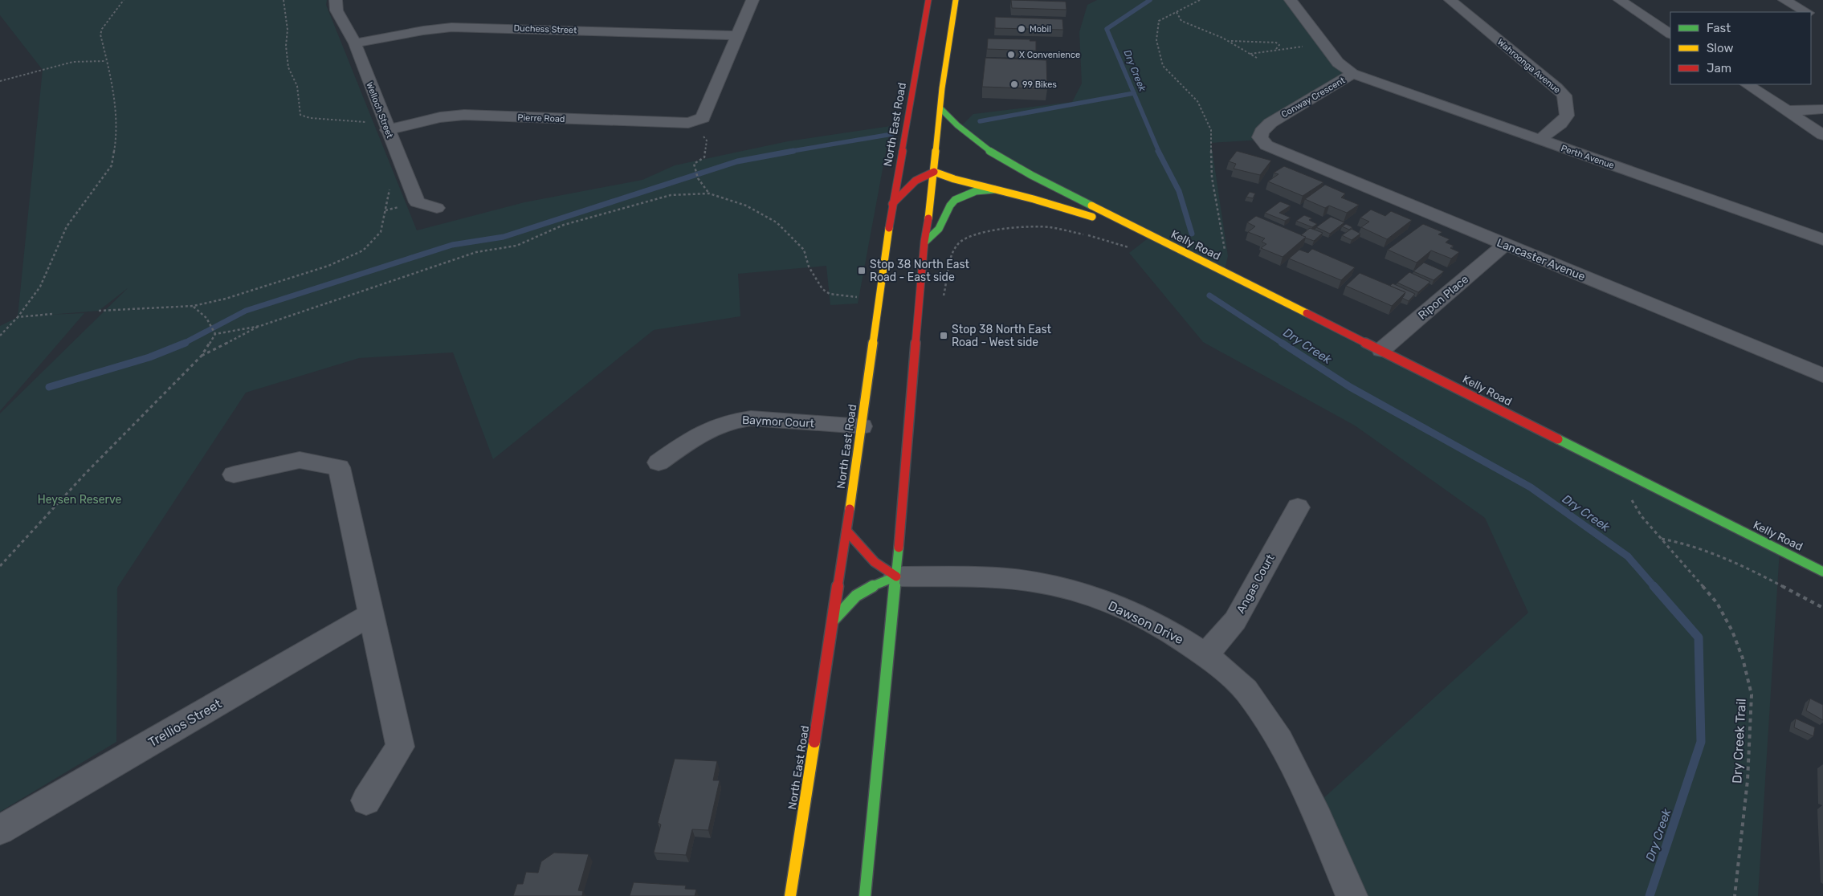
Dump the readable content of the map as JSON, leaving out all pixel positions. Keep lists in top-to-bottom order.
{
  "streets": {
    "main road": ["North East Road", "Kelly Road"],
    "street": [
      "Duchess Street",
      "Wahroonga Avenue",
      "Conway Crescent",
      "Welloch Street",
      "Pierre Road",
      "Perth Avenue",
      "Lancaster Avenue",
      "Ripon Place",
      "Baymor Court",
      "Angas Court",
      "Dawson Drive",
      "Trellios Street"
    ],
    "path": ["Dry Creek Trail"]
  },
  "crossings": [
    ["Duchess Street", "Welloch Street"],
    ["Wahroonga Avenue", "Perth Avenue"],
    ["Conway Crescent", "Perth Avenue"],
    ["Conway Crescent", "Lancaster Avenue"],
    ["Welloch Street", "Pierre Road"],
    ["North East Road", "Baymor Court"],
    ["Kelly Road", "Ripon Place"],
    ["Lancaster Avenue", "Ripon Place"],
    ["Angas Court", "Dawson Drive"]
  ],
  "water": ["Dry Creek"],
  "parks": ["Heysen Reserve"],
  "places": {
    "other": ["Mobil", "X Convenience", "99 Bikes"],
    "transit": ["Stop 38 North East Road - East side", "Stop 38 North East Road - West side"]
  },
  "legend": ["Fast", "Slow", "Jam"]
}
